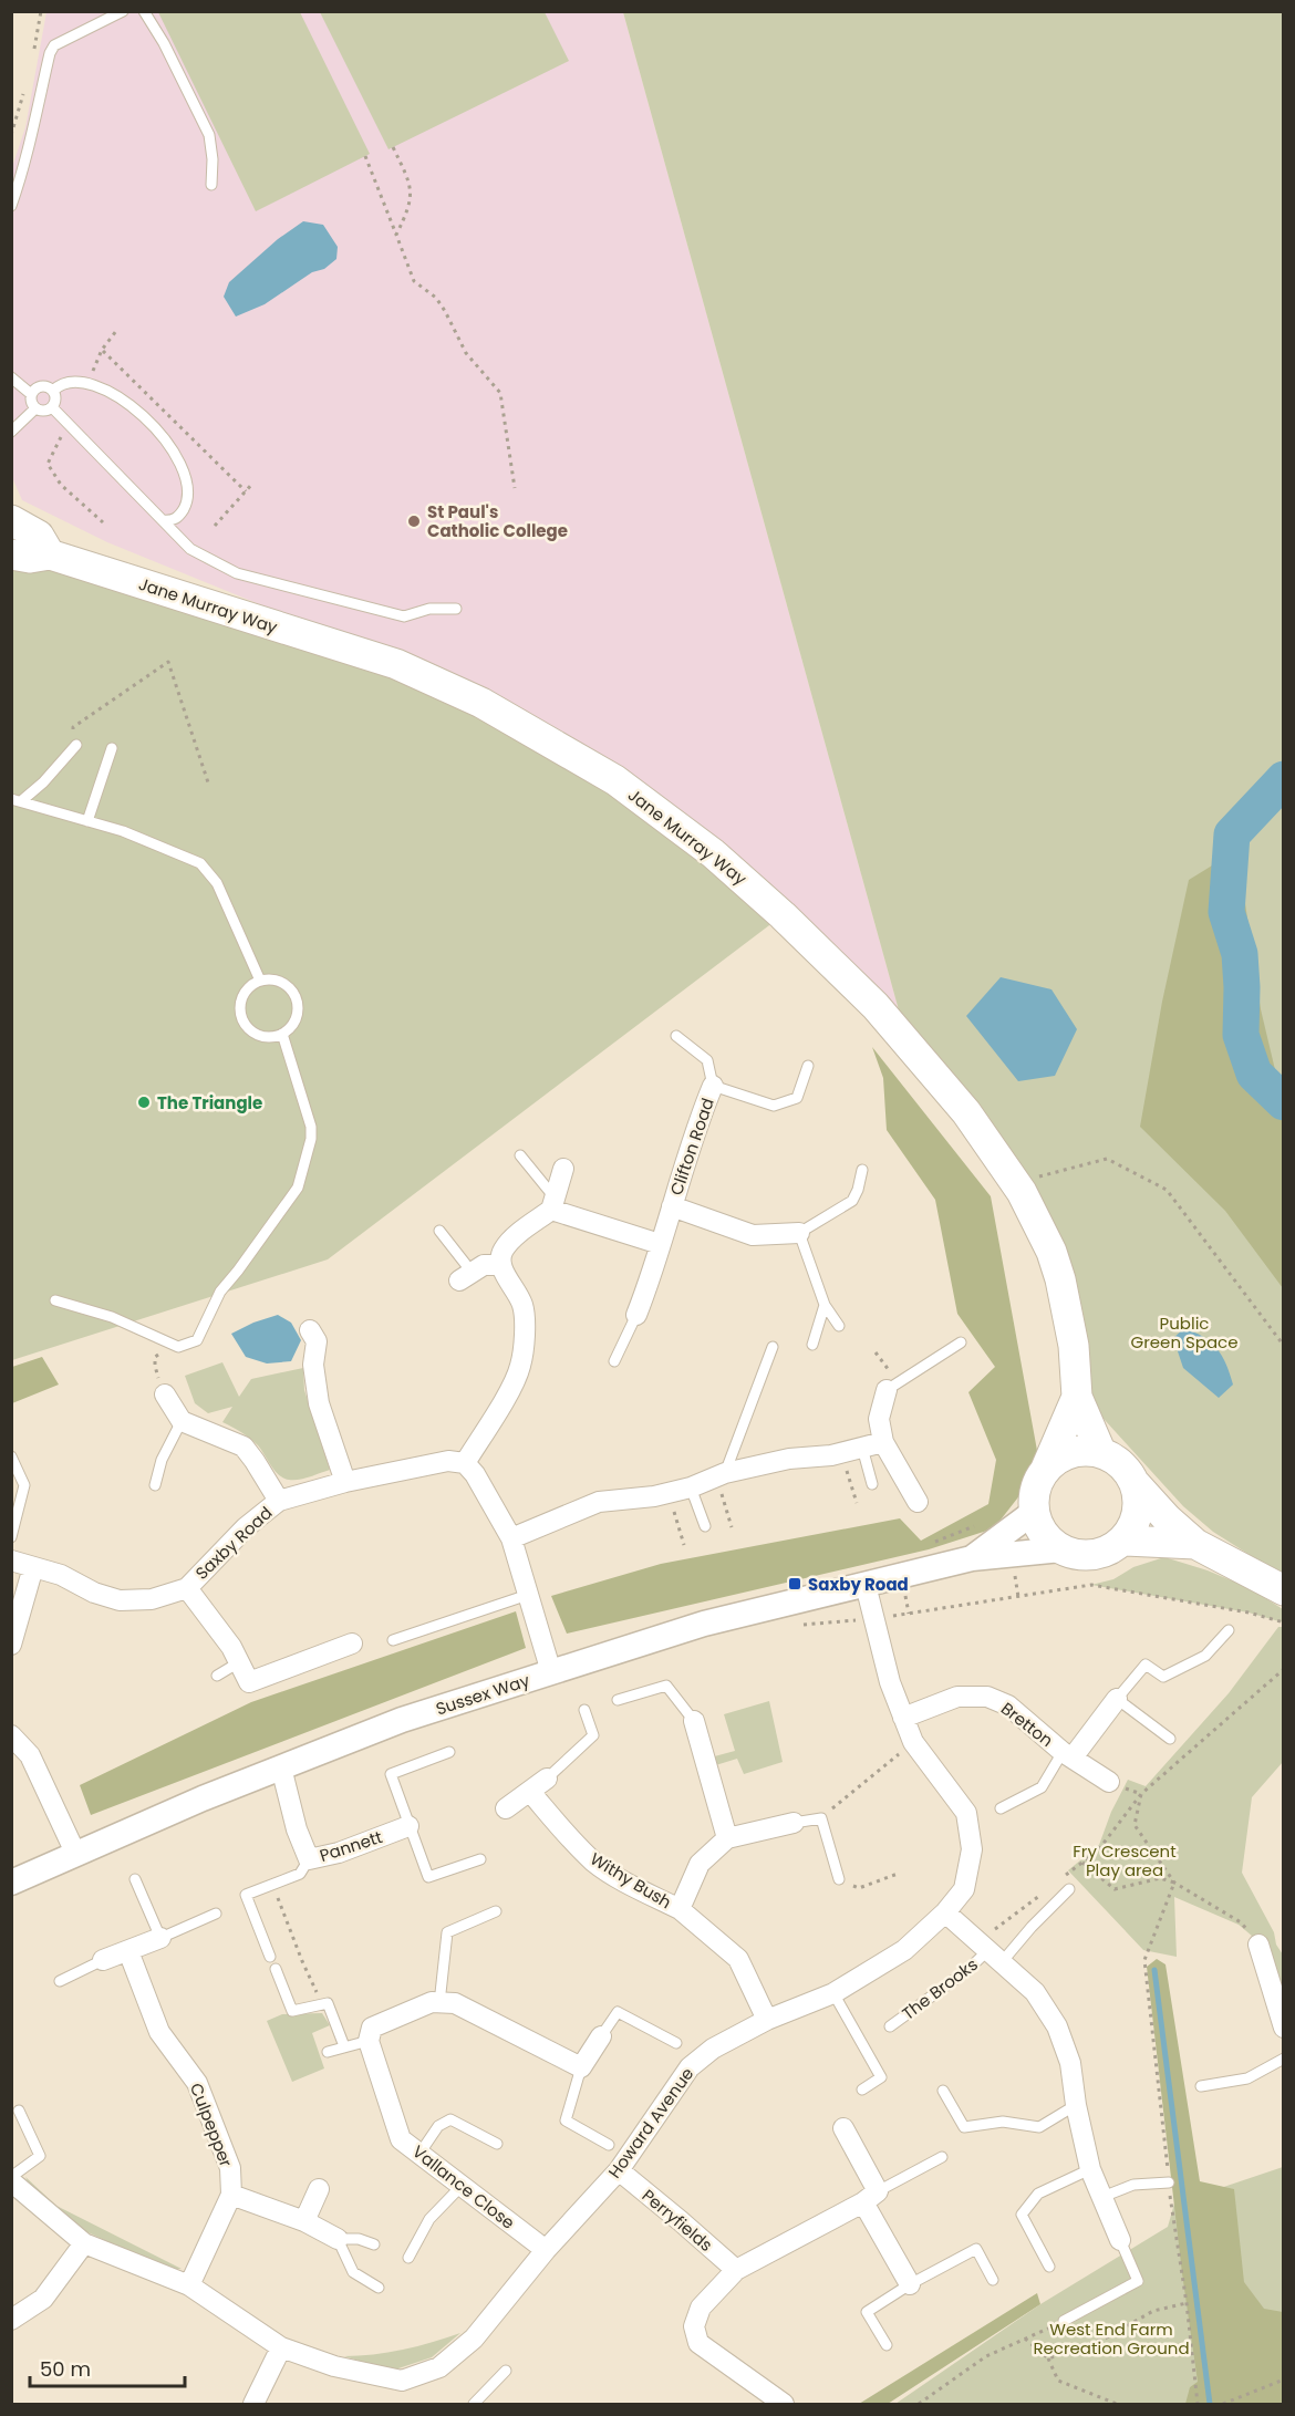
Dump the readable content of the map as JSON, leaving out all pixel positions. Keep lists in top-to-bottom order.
{
  "streets": {
    "main road": ["Jane Murray Way"],
    "street": [
      "Clifton Road",
      "Saxby Road",
      "Sussex Way",
      "Bretton",
      "Pannett",
      "Withy Bush",
      "The Brooks",
      "Howard Avenue",
      "Culpepper",
      "Vallance Close",
      "Perryfields"
    ]
  },
  "crossings": [
    ["Jane Murray Way", "Sussex Way"],
    ["Sussex Way", "Pannett"],
    ["Sussex Way", "Howard Avenue"],
    ["Bretton", "Howard Avenue"],
    ["Withy Bush", "Howard Avenue"],
    ["The Brooks", "Howard Avenue"],
    ["Howard Avenue", "Vallance Close"],
    ["Howard Avenue", "Perryfields"]
  ],
  "parks": ["Public Green Space", "Fry Crescent Play area", "West End Farm Recreation Ground"],
  "places": {
    "other": ["St Paul's Catholic College", "The Triangle"],
    "transit": ["Saxby Road"]
  },
  "scale_bar": "50 m"
}
